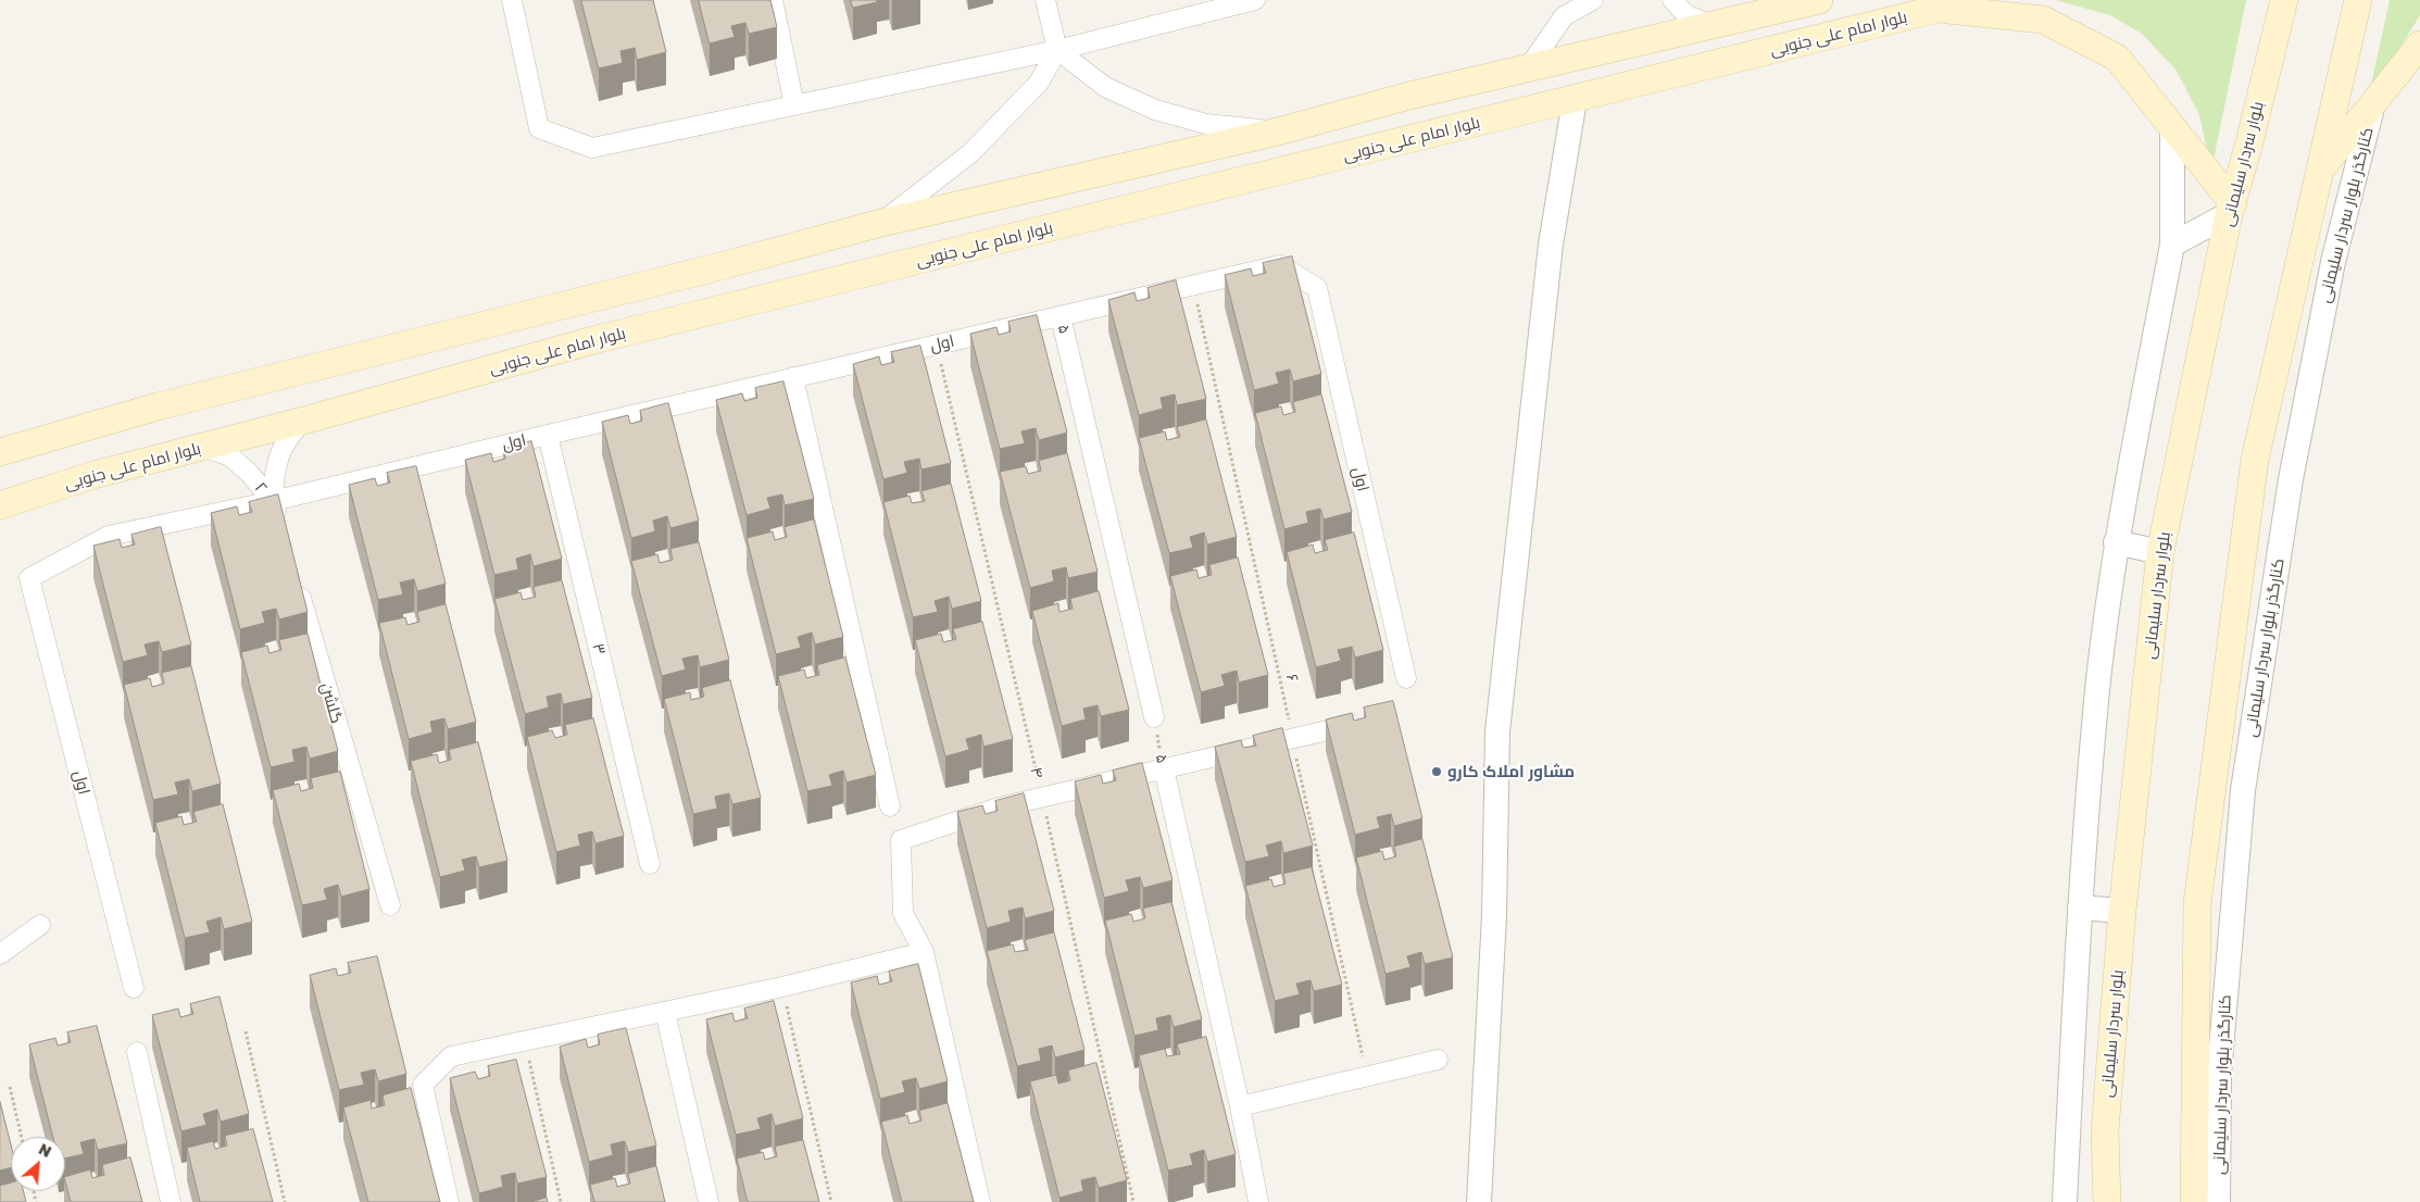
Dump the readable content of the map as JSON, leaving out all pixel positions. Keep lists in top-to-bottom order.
{
  "streets": {
    "main road": ["بلوار امام علی جنوبی", "بلوار سردار سلیمانی"],
    "street": [
      "کنارگذر بلوار سردار سلیمانی",
      "۵",
      "اول",
      "۲",
      "۳",
      "گلشن"
    ],
    "path": ["۶", "۴"]
  },
  "crossings": [
    ["بلوار امام علی جنوبی", "۲"],
    ["۵", "اول"],
    ["اول", "۲"],
    ["اول", "۳"],
    ["اول", "۶"],
    ["اول", "۴"]
  ],
  "places": ["مشاور املاک کارو"],
  "north": "top right"
}
